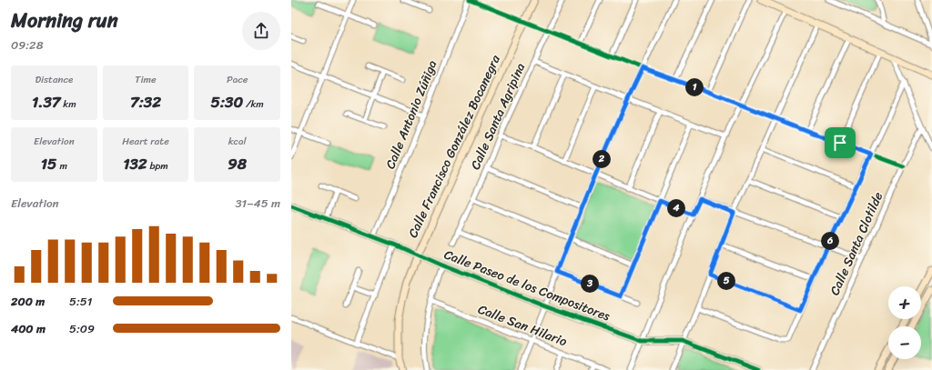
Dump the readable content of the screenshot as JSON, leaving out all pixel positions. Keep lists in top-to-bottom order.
{
  "streets": {
    "street": [
      "Calle Antonio Zúñiga",
      "Calle Santa Agripina",
      "Calle Francisco González Bocanegra",
      "Calle Santa Clotilde",
      "Calle Paseo de los Compositores",
      "Calle San Hilario"
    ]
  },
  "crossings": [
    ["Calle Antonio Zúñiga", "Calle Paseo de los Compositores"],
    ["Calle Francisco González Bocanegra", "Calle Paseo de los Compositores"]
  ],
  "page": {
    "heading": ["Morning run", "09:28"],
    "stats": [
      ["Distance", "1.37 km"],
      ["Time", "7:32"],
      ["Pace", "5:30 /km"],
      ["Elevation", "15 m"],
      ["Heart rate", "132 bpm"],
      ["kcal", "98"]
    ],
    "pins": [
      "1",
      "2",
      "4",
      "6",
      "5",
      "3"
    ],
    "chart": ["Elevation", "31–45 m"],
    "map_buttons": ["+", "−"],
    "list": [
      {
        "name": "200 m",
        "note": "5:51"
      },
      {
        "name": "400 m",
        "note": "5:09"
      }
    ]
  }
}
